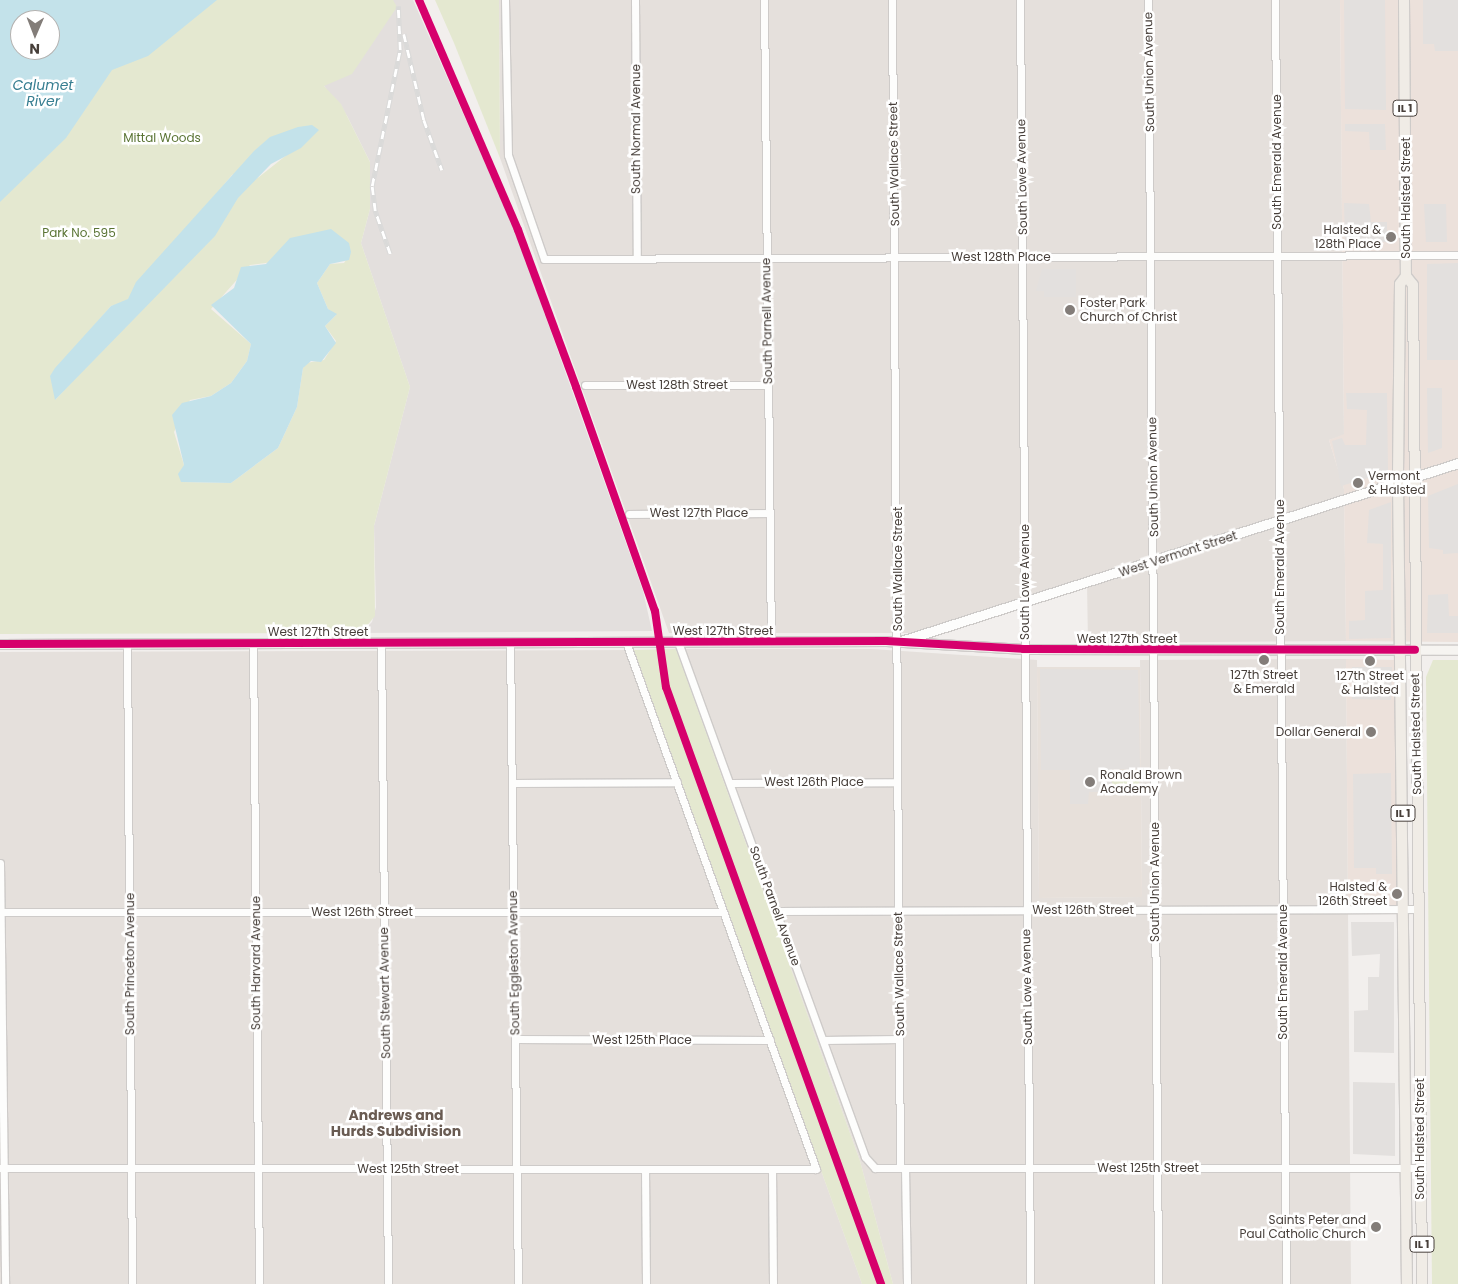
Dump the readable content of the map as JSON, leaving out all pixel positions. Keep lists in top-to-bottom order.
{
  "streets": {
    "main road": ["IL 1", "South Halsted Street", "West 127th Street"],
    "street": [
      "South Union Avenue",
      "South Normal Avenue",
      "South Emerald Avenue",
      "South Wallace Street",
      "South Lowe Avenue",
      "West 128th Place",
      "South Parnell Avenue",
      "West 128th Street",
      "West 127th Place",
      "West Vermont Street",
      "West 126th Place",
      "West 126th Street",
      "South Harvard Avenue",
      "South Eggleston Avenue",
      "South Princeton Avenue",
      "South Stewart Avenue",
      "West 125th Place",
      "West 125th Street"
    ]
  },
  "crossings": [
    ["South Union Avenue", "West 128th Place"],
    ["South Union Avenue", "West Vermont Street"],
    ["South Union Avenue", "West 127th Street"],
    ["South Union Avenue", "West 126th Street"],
    ["South Union Avenue", "West 125th Street"],
    ["South Normal Avenue", "West 128th Place"],
    ["South Emerald Avenue", "West 128th Place"],
    ["South Emerald Avenue", "West Vermont Street"],
    ["South Emerald Avenue", "West 127th Street"],
    ["South Emerald Avenue", "West 126th Street"],
    ["South Emerald Avenue", "West 125th Street"],
    ["South Wallace Street", "West 128th Place"],
    ["South Wallace Street", "West Vermont Street"],
    ["South Wallace Street", "West 127th Street"],
    ["South Wallace Street", "West 126th Place"],
    ["South Wallace Street", "West 126th Street"],
    ["South Wallace Street", "West 125th Street"],
    ["South Lowe Avenue", "West 128th Place"],
    ["South Lowe Avenue", "West Vermont Street"],
    ["South Lowe Avenue", "West 127th Street"],
    ["South Lowe Avenue", "West 126th Street"],
    ["South Lowe Avenue", "West 125th Street"],
    ["South Halsted Street", "West 128th Place"],
    ["South Halsted Street", "West Vermont Street"],
    ["South Halsted Street", "West 127th Street"],
    ["South Halsted Street", "West 126th Street"],
    ["South Halsted Street", "West 125th Street"],
    ["West 128th Place", "South Parnell Avenue"],
    ["South Parnell Avenue", "West 128th Street"],
    ["South Parnell Avenue", "West 127th Place"],
    ["South Parnell Avenue", "West 127th Street"],
    ["South Parnell Avenue", "West 126th Place"],
    ["South Parnell Avenue", "West 126th Street"],
    ["South Parnell Avenue", "West 125th Street"],
    ["West Vermont Street", "West 127th Street"],
    ["West 127th Street", "South Harvard Avenue"],
    ["West 127th Street", "South Eggleston Avenue"],
    ["West 127th Street", "South Princeton Avenue"],
    ["West 127th Street", "South Stewart Avenue"],
    ["West 126th Street", "South Harvard Avenue"],
    ["West 126th Street", "South Eggleston Avenue"],
    ["West 126th Street", "South Princeton Avenue"],
    ["West 126th Street", "South Stewart Avenue"],
    ["South Harvard Avenue", "West 125th Street"],
    ["South Eggleston Avenue", "West 125th Place"],
    ["South Eggleston Avenue", "West 125th Street"],
    ["South Princeton Avenue", "West 125th Street"],
    ["South Stewart Avenue", "West 125th Street"],
    ["West 125th Place", "West 125th Street"]
  ],
  "districts": ["Andrews and Hurds Subdivision"],
  "water": ["Calumet River"],
  "parks": ["Mittal Woods", "Park No. 595"],
  "places": [
    "Halsted & 128th Place",
    "Foster Park Church of Christ",
    "Vermont & Halsted",
    "127th Street & Emerald",
    "127th Street & Halsted",
    "Dollar General",
    "Ronald Brown Academy",
    "Halsted & 126th Street",
    "Saints Peter and Paul Catholic Church"
  ],
  "north": "bottom"
}
